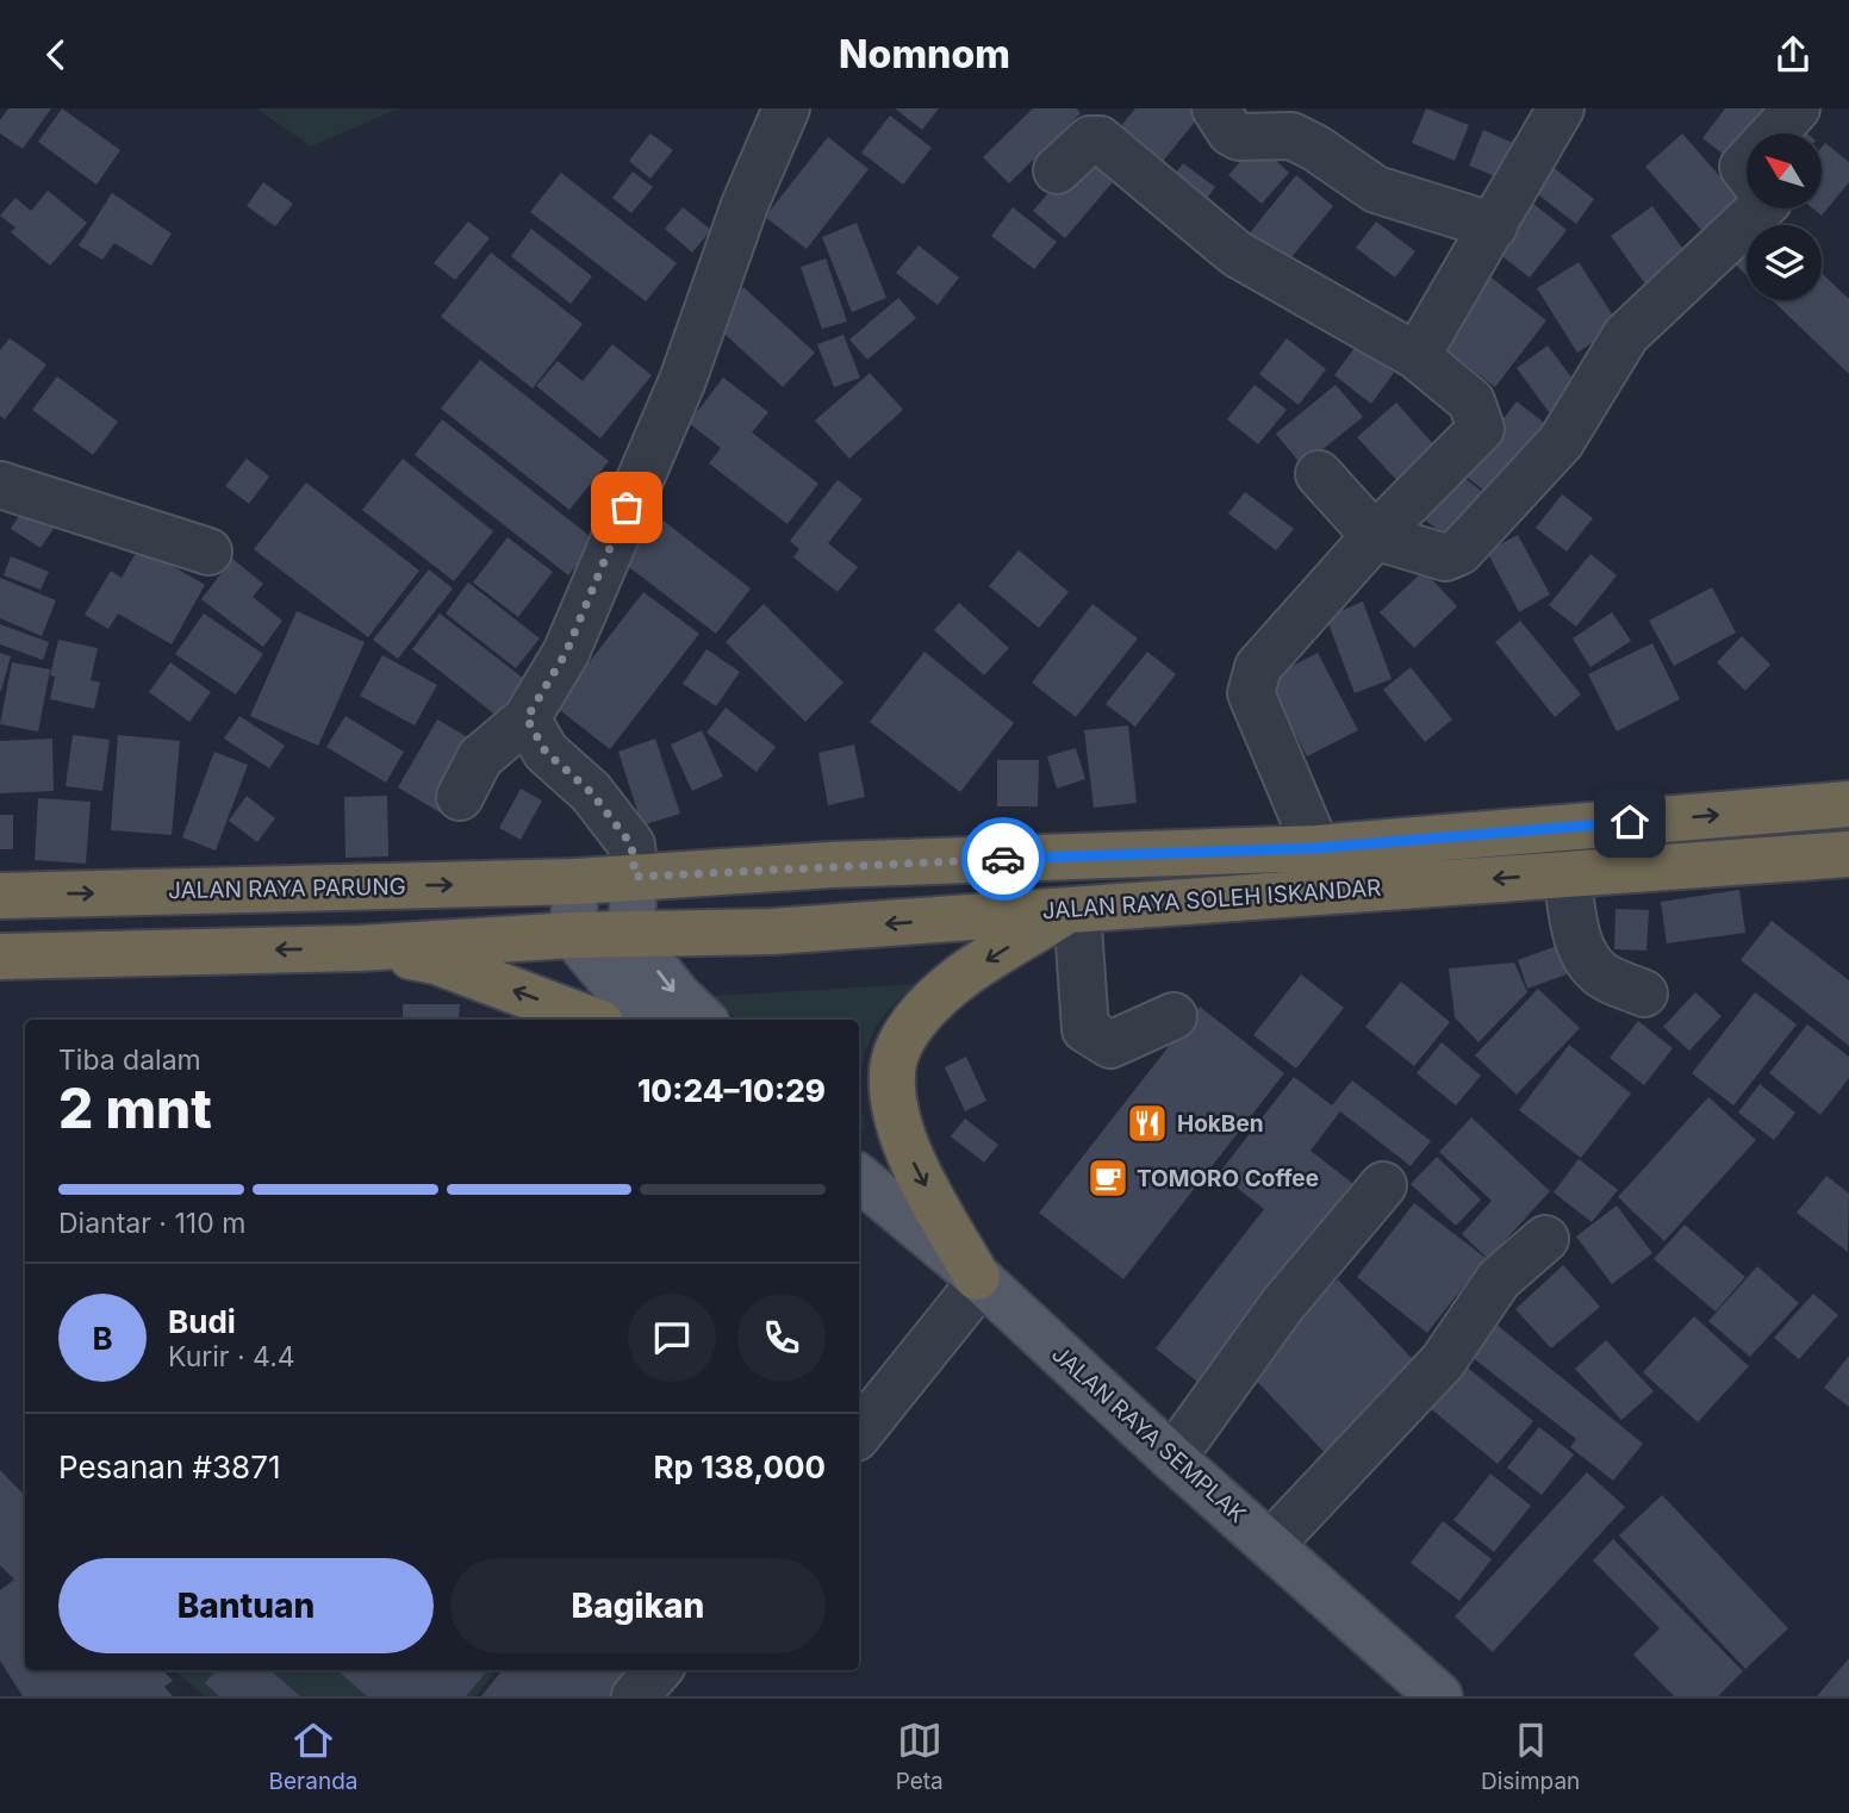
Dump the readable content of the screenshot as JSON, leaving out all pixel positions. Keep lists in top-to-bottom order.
{
  "streets": {
    "highway": ["JALAN RAYA PARUNG", "JALAN RAYA SOLEH ISKANDAR"],
    "main road": ["JALAN RAYA SEMPLAK"]
  },
  "crossings": [
    ["JALAN RAYA PARUNG", "JALAN RAYA SOLEH ISKANDAR"]
  ],
  "places": {
    "restaurant": ["HokBen"],
    "cafe": ["TOMORO Coffee"]
  },
  "north": "top left",
  "page": {
    "header": "Nomnom",
    "heading": ["2 mnt", "Tiba dalam", "10:24–10:29"],
    "panel": [
      "Budi",
      "Kurir · 4.4",
      "Pesanan #3871",
      "Rp 138,000"
    ],
    "bar": "Diantar · 110 m",
    "round": "B",
    "buttons": ["Bantuan", "Bagikan"],
    "tabs": ["Beranda", "Peta", "Disimpan"]
  }
}
